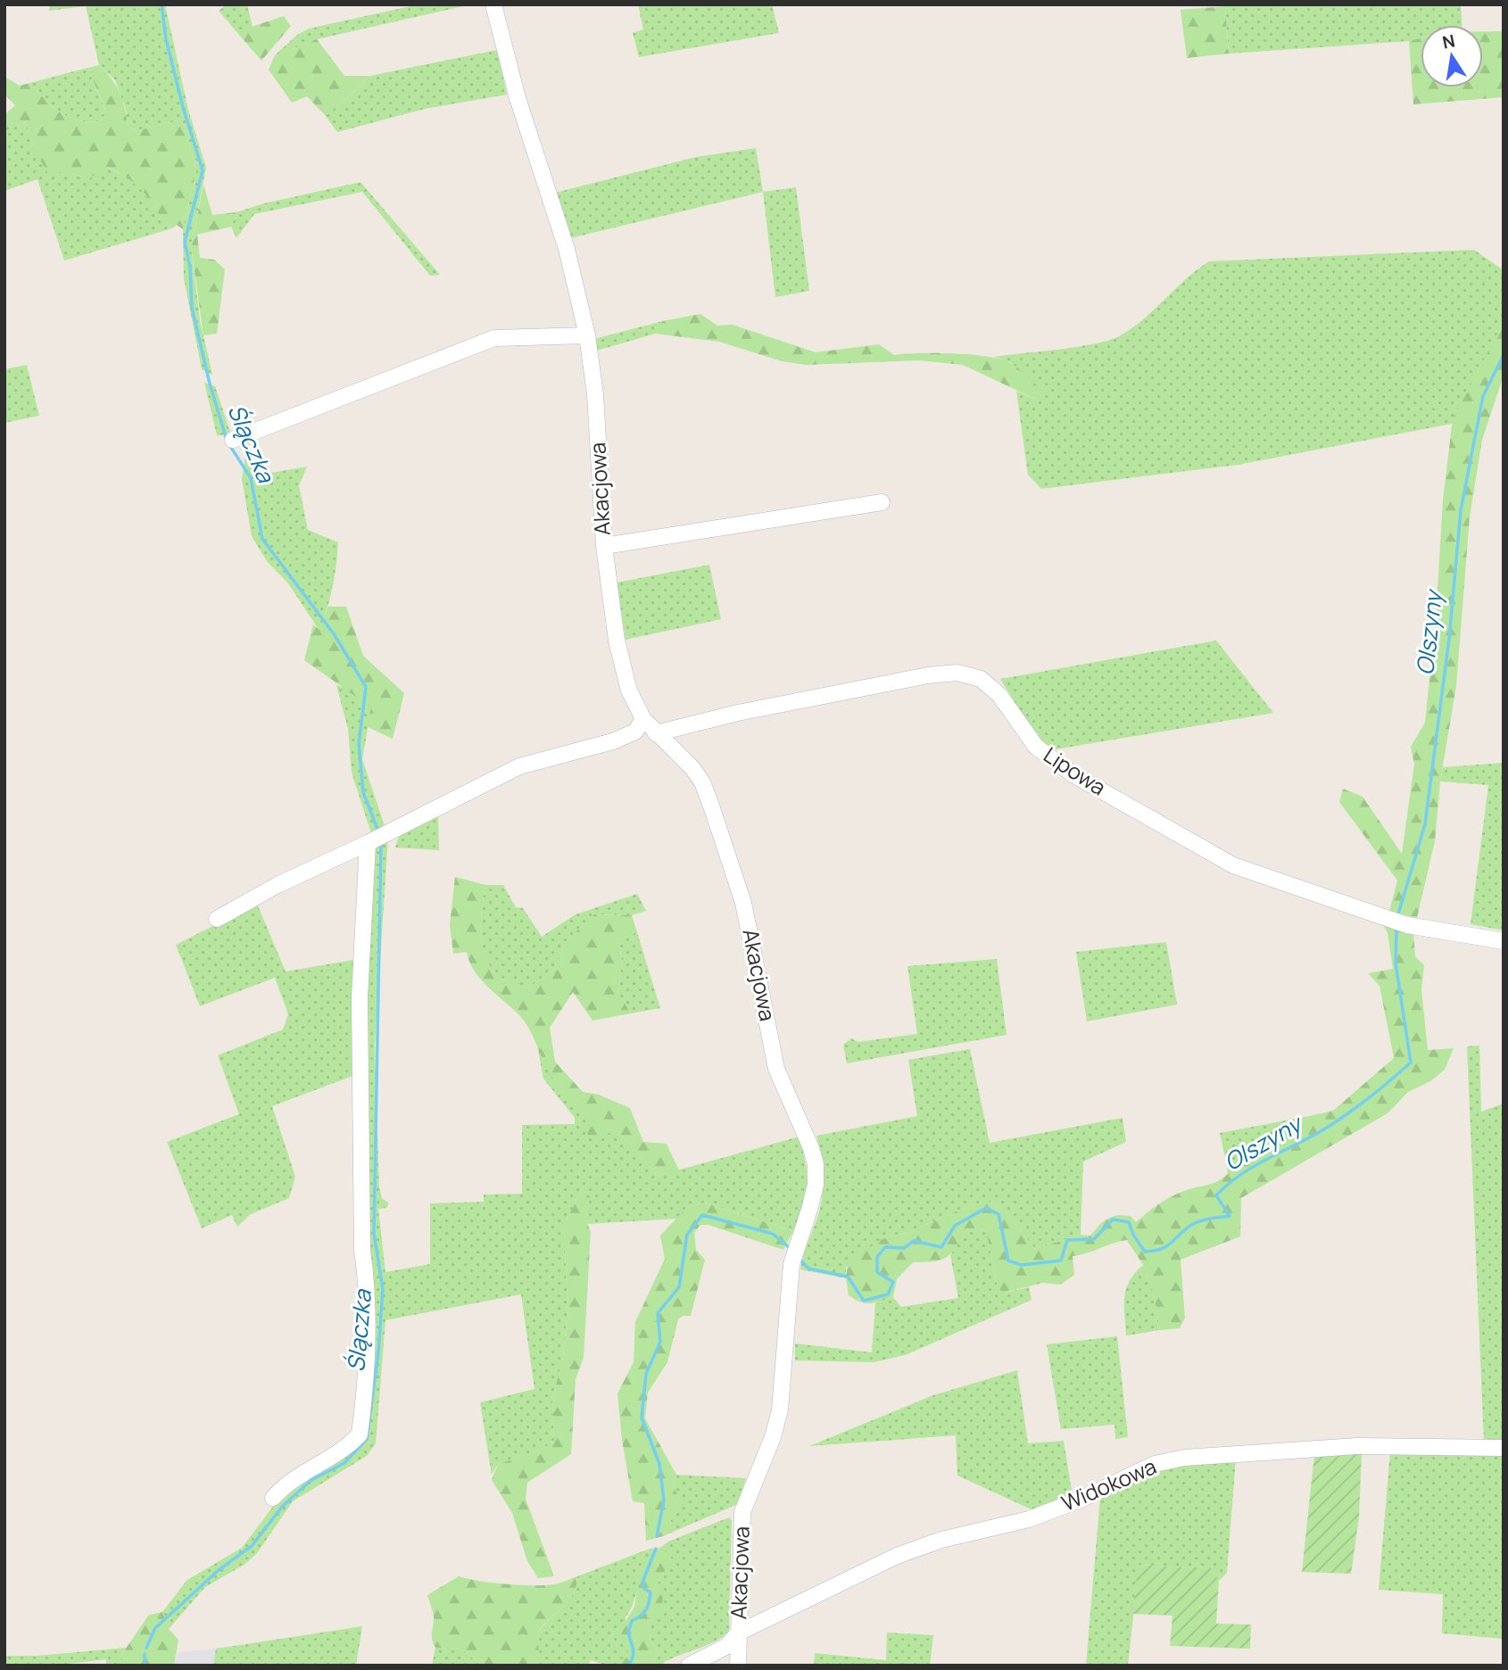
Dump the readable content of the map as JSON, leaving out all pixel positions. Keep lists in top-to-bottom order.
{
  "streets": {
    "street": ["Akacjowa", "Lipowa", "Widokowa"]
  },
  "crossings": [
    ["Akacjowa", "Lipowa"],
    ["Akacjowa", "Widokowa"]
  ],
  "water": ["Ślączka", "Olszyny"],
  "north": "top"
}
